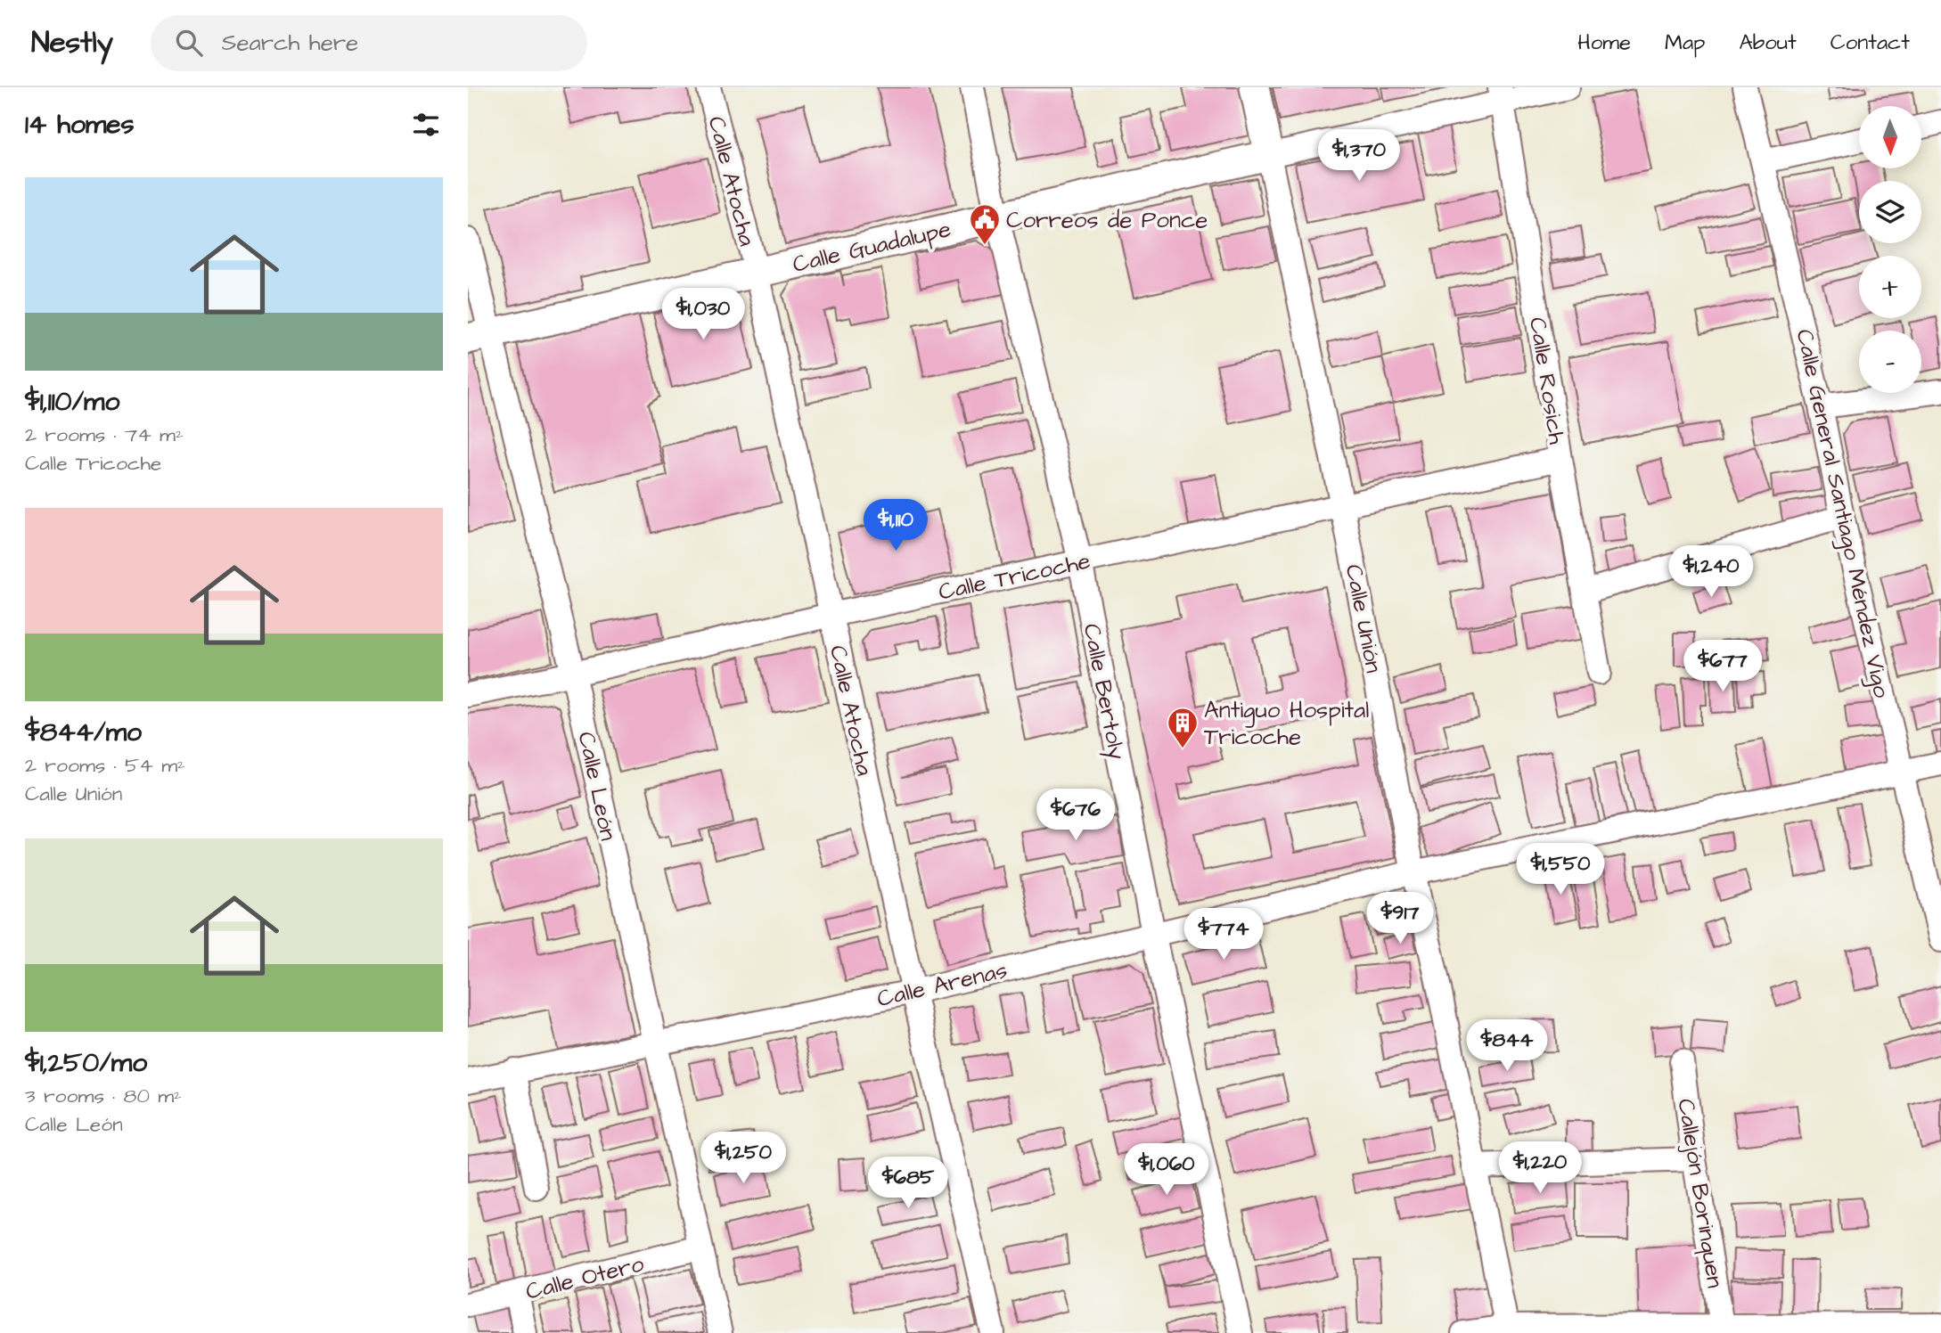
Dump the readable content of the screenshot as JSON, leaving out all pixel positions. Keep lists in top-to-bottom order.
{
  "streets": {
    "street": [
      "Calle Atocha",
      "Calle Guadalupe",
      "Calle Rosich",
      "Calle General Santiago Méndez Vigo",
      "Calle Tricoche",
      "Calle Unión",
      "Calle Bertoly",
      "Calle León",
      "Calle Arenas",
      "Callejón Borinquen",
      "Calle Otero"
    ]
  },
  "crossings": [
    ["Calle Atocha", "Calle Guadalupe"],
    ["Calle Atocha", "Calle Tricoche"],
    ["Calle Atocha", "Calle Arenas"],
    ["Calle Guadalupe", "Calle Rosich"],
    ["Calle Guadalupe", "Calle Unión"],
    ["Calle Guadalupe", "Calle Bertoly"],
    ["Calle Guadalupe", "Calle León"],
    ["Calle Rosich", "Calle Tricoche"],
    ["Calle General Santiago Méndez Vigo", "Calle Arenas"],
    ["Calle Tricoche", "Calle Unión"],
    ["Calle Tricoche", "Calle Bertoly"],
    ["Calle Tricoche", "Calle León"],
    ["Calle Unión", "Calle Arenas"],
    ["Calle Bertoly", "Calle Arenas"],
    ["Calle León", "Calle Arenas"],
    ["Calle León", "Calle Otero"]
  ],
  "places": {
    "public building": ["Correos de Ponce"],
    "building": ["Antiguo Hospital Tricoche"]
  },
  "north": "bottom",
  "page": {
    "header": "Nestly",
    "search": "Search here",
    "nav": [
      "Home",
      "Map",
      "About",
      "Contact"
    ],
    "heading": "14 homes",
    "map_buttons": ["+", "−"],
    "price": [
      "$1,370",
      "$1,030",
      "$1,110",
      "$1,240",
      "$677",
      "$676",
      "$1,550",
      "$917",
      "$774",
      "$844",
      "$1,250",
      "$1,220",
      "$1,060",
      "$685"
    ],
    "list": [
      {
        "name": "$1,110/mo",
        "note": "2 rooms · 74 m² · Calle Tricoche"
      },
      {
        "name": "$844/mo",
        "note": "2 rooms · 54 m² · Calle Unión"
      },
      {
        "name": "$1,250/mo",
        "note": "3 rooms · 80 m² · Calle León"
      }
    ]
  }
}
